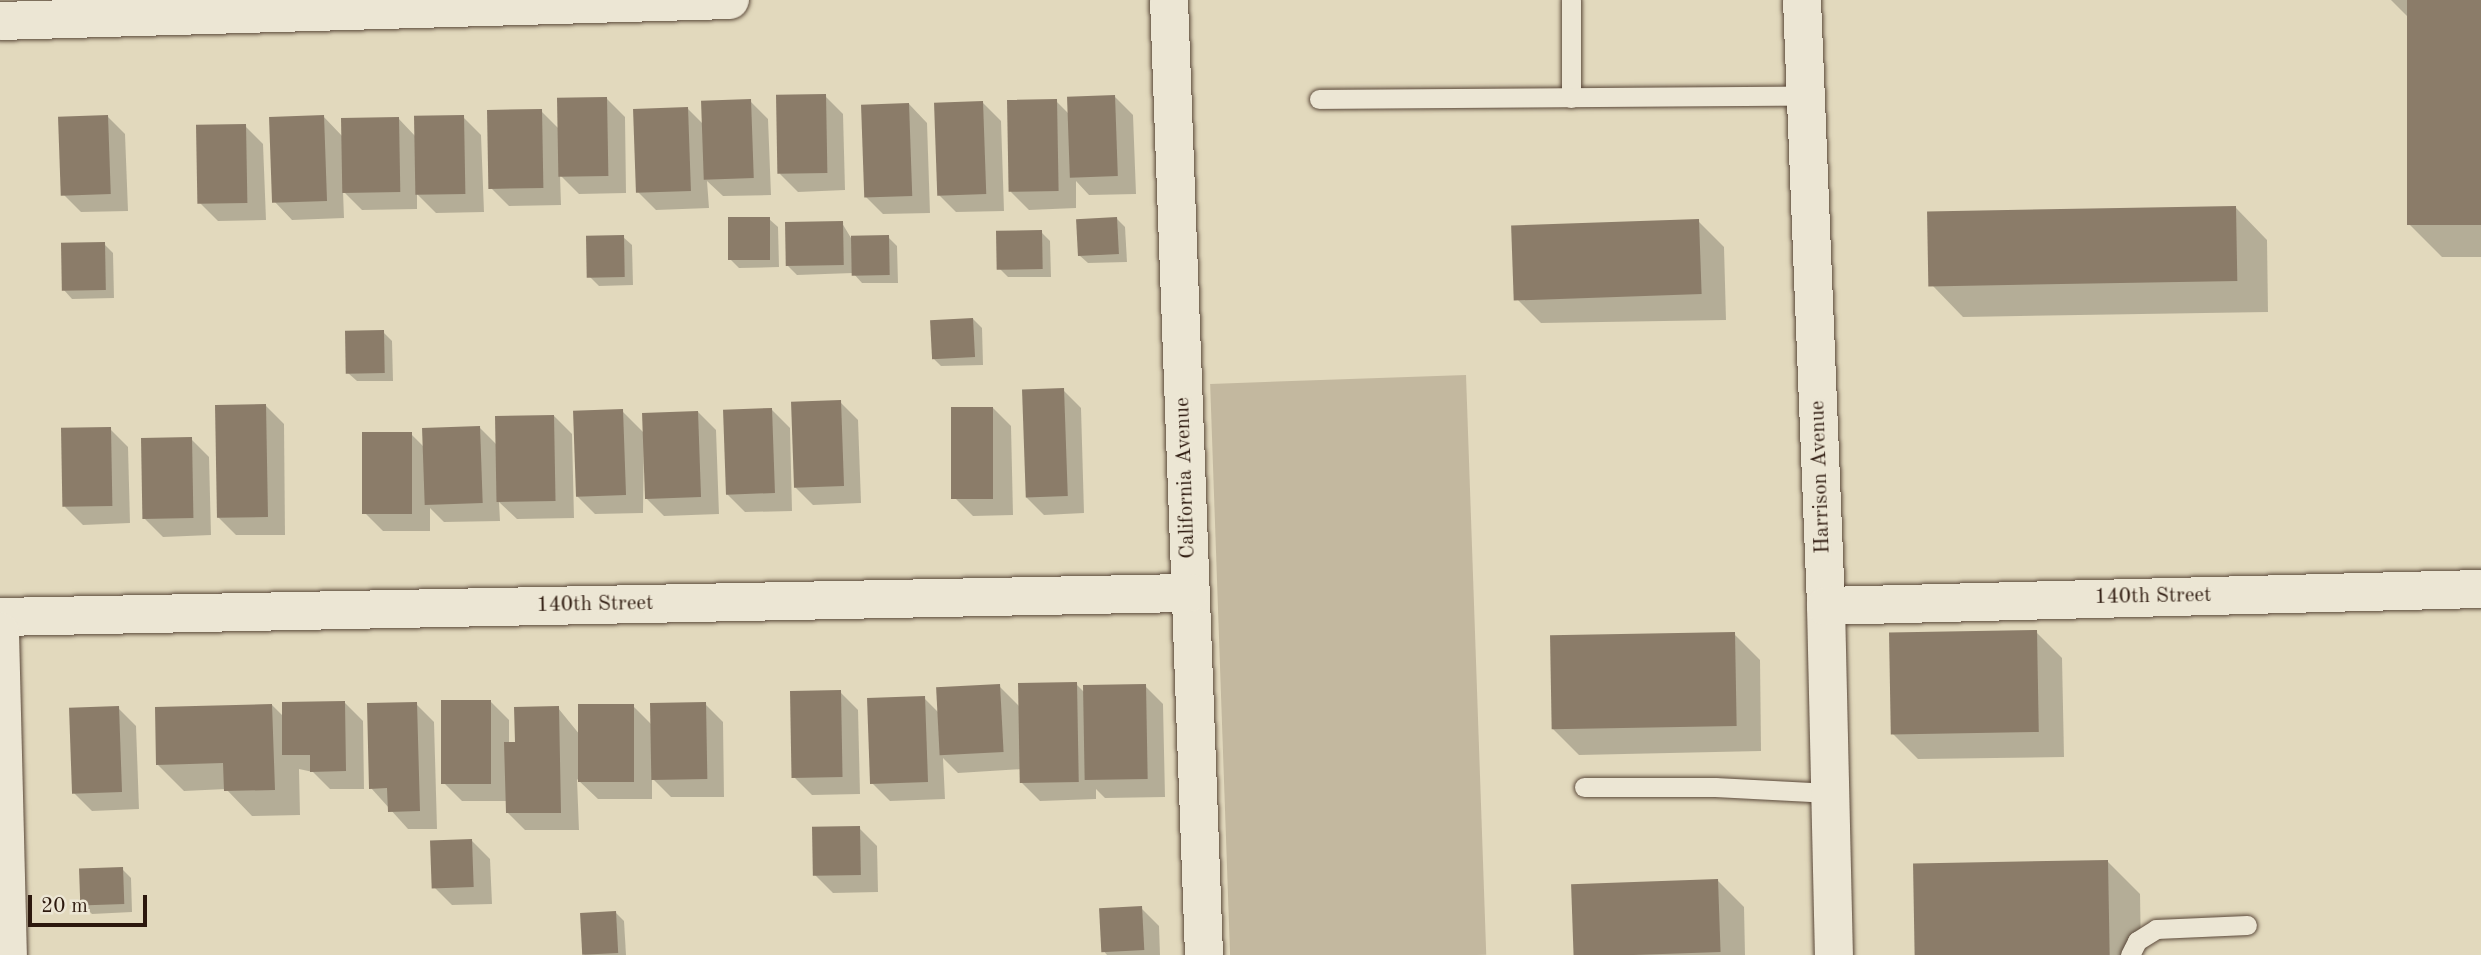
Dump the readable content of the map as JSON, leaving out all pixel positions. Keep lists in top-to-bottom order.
{
  "streets": {
    "street": ["Harrison Avenue", "California Avenue", "140th Street"]
  },
  "crossings": [
    ["Harrison Avenue", "140th Street"],
    ["California Avenue", "140th Street"]
  ],
  "scale_bar": "20 m"
}
